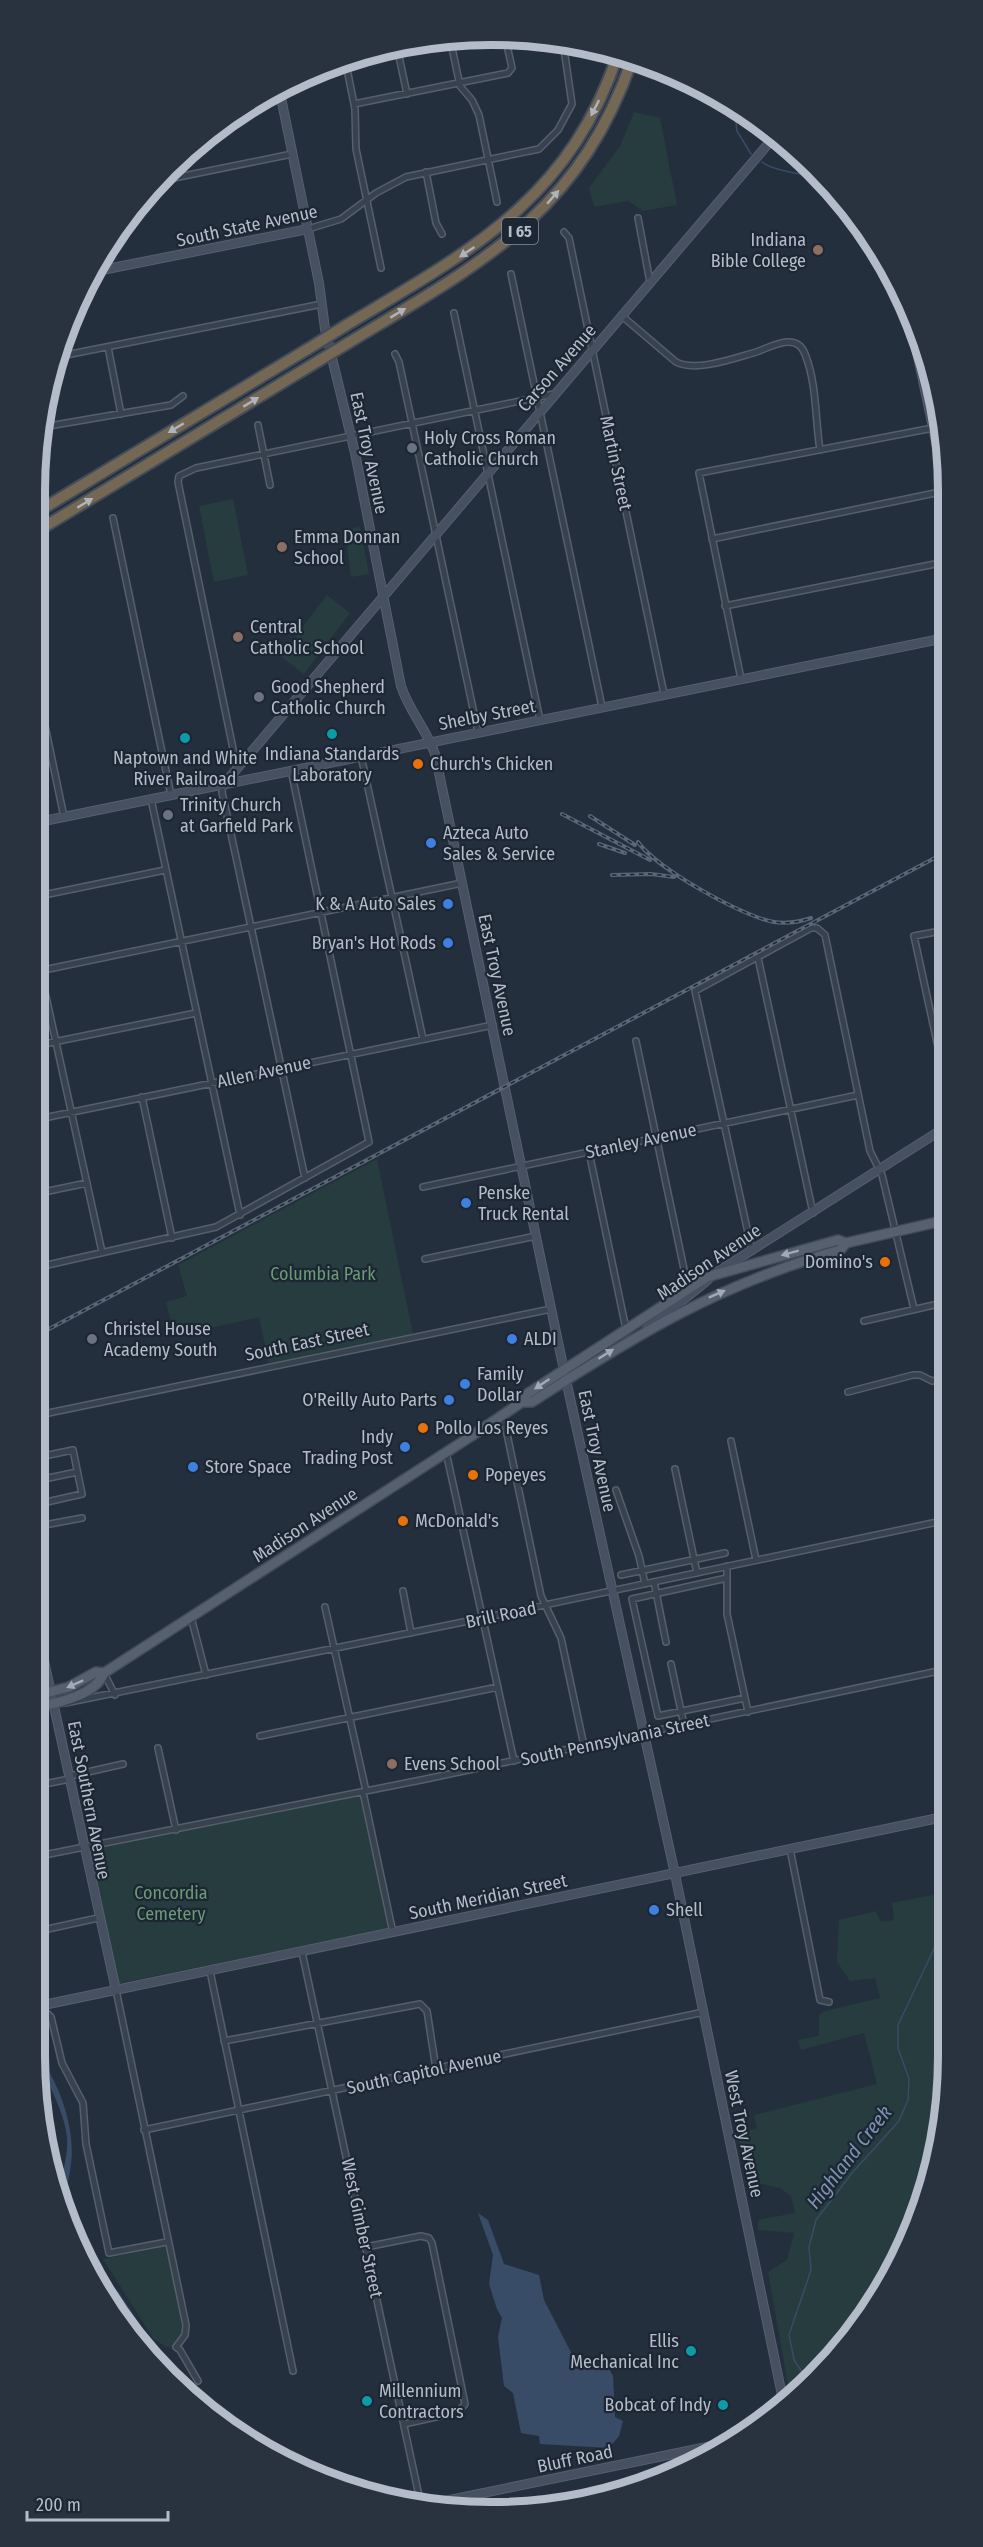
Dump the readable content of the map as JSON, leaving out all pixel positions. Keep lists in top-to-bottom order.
{
  "streets": {
    "highway": ["I 65"],
    "main road": [
      "South State Avenue",
      "Carson Avenue",
      "East Troy Avenue",
      "Shelby Street",
      "Madison Avenue",
      "East Southern Avenue",
      "South Meridian Street",
      "West Troy Avenue",
      "Bluff Road"
    ],
    "street": [
      "Martin Street",
      "Allen Avenue",
      "Stanley Avenue",
      "South East Street",
      "Brill Road",
      "South Pennsylvania Street",
      "South Capitol Avenue",
      "West Gimber Street"
    ]
  },
  "crossings": [
    ["South State Avenue", "East Troy Avenue"],
    ["Carson Avenue", "East Troy Avenue"],
    ["Carson Avenue", "Martin Street"],
    ["Carson Avenue", "Shelby Street"],
    ["East Troy Avenue", "Shelby Street"],
    ["East Troy Avenue", "Allen Avenue"],
    ["East Troy Avenue", "Stanley Avenue"],
    ["East Troy Avenue", "Madison Avenue"],
    ["East Troy Avenue", "South East Street"],
    ["East Troy Avenue", "Brill Road"],
    ["East Troy Avenue", "South Pennsylvania Street"],
    ["East Troy Avenue", "South Meridian Street"],
    ["East Troy Avenue", "West Troy Avenue"],
    ["Martin Street", "Shelby Street"],
    ["Madison Avenue", "Brill Road"],
    ["Madison Avenue", "East Southern Avenue"],
    ["Brill Road", "East Southern Avenue"],
    ["South Pennsylvania Street", "East Southern Avenue"],
    ["East Southern Avenue", "South Meridian Street"],
    ["South Meridian Street", "West Troy Avenue"],
    ["South Meridian Street", "West Gimber Street"],
    ["South Capitol Avenue", "West Troy Avenue"],
    ["South Capitol Avenue", "West Gimber Street"]
  ],
  "water": ["Highland Creek"],
  "parks": ["Columbia Park", "Concordia Cemetery"],
  "places": [
    "Indiana Bible College",
    "Holy Cross Roman Catholic Church",
    "Emma Donnan School",
    "Central Catholic School",
    "Good Shepherd Catholic Church",
    "Indiana Standards Laboratory",
    "Naptown and White River Railroad",
    "Church's Chicken",
    "Trinity Church at Garfield Park",
    "Azteca Auto Sales & Service",
    "K & A Auto Sales",
    "Bryan's Hot Rods",
    "Penske Truck Rental",
    "Domino's",
    "Christel House Academy South",
    "ALDI",
    "Family Dollar",
    "O'Reilly Auto Parts",
    "Pollo Los Reyes",
    "Indy Trading Post",
    "Store Space",
    "Popeyes",
    "McDonald's",
    "Evens School",
    "Shell",
    "Ellis Mechanical Inc",
    "Millennium Contractors",
    "Bobcat of Indy"
  ],
  "scale_bar": "200 m"
}
